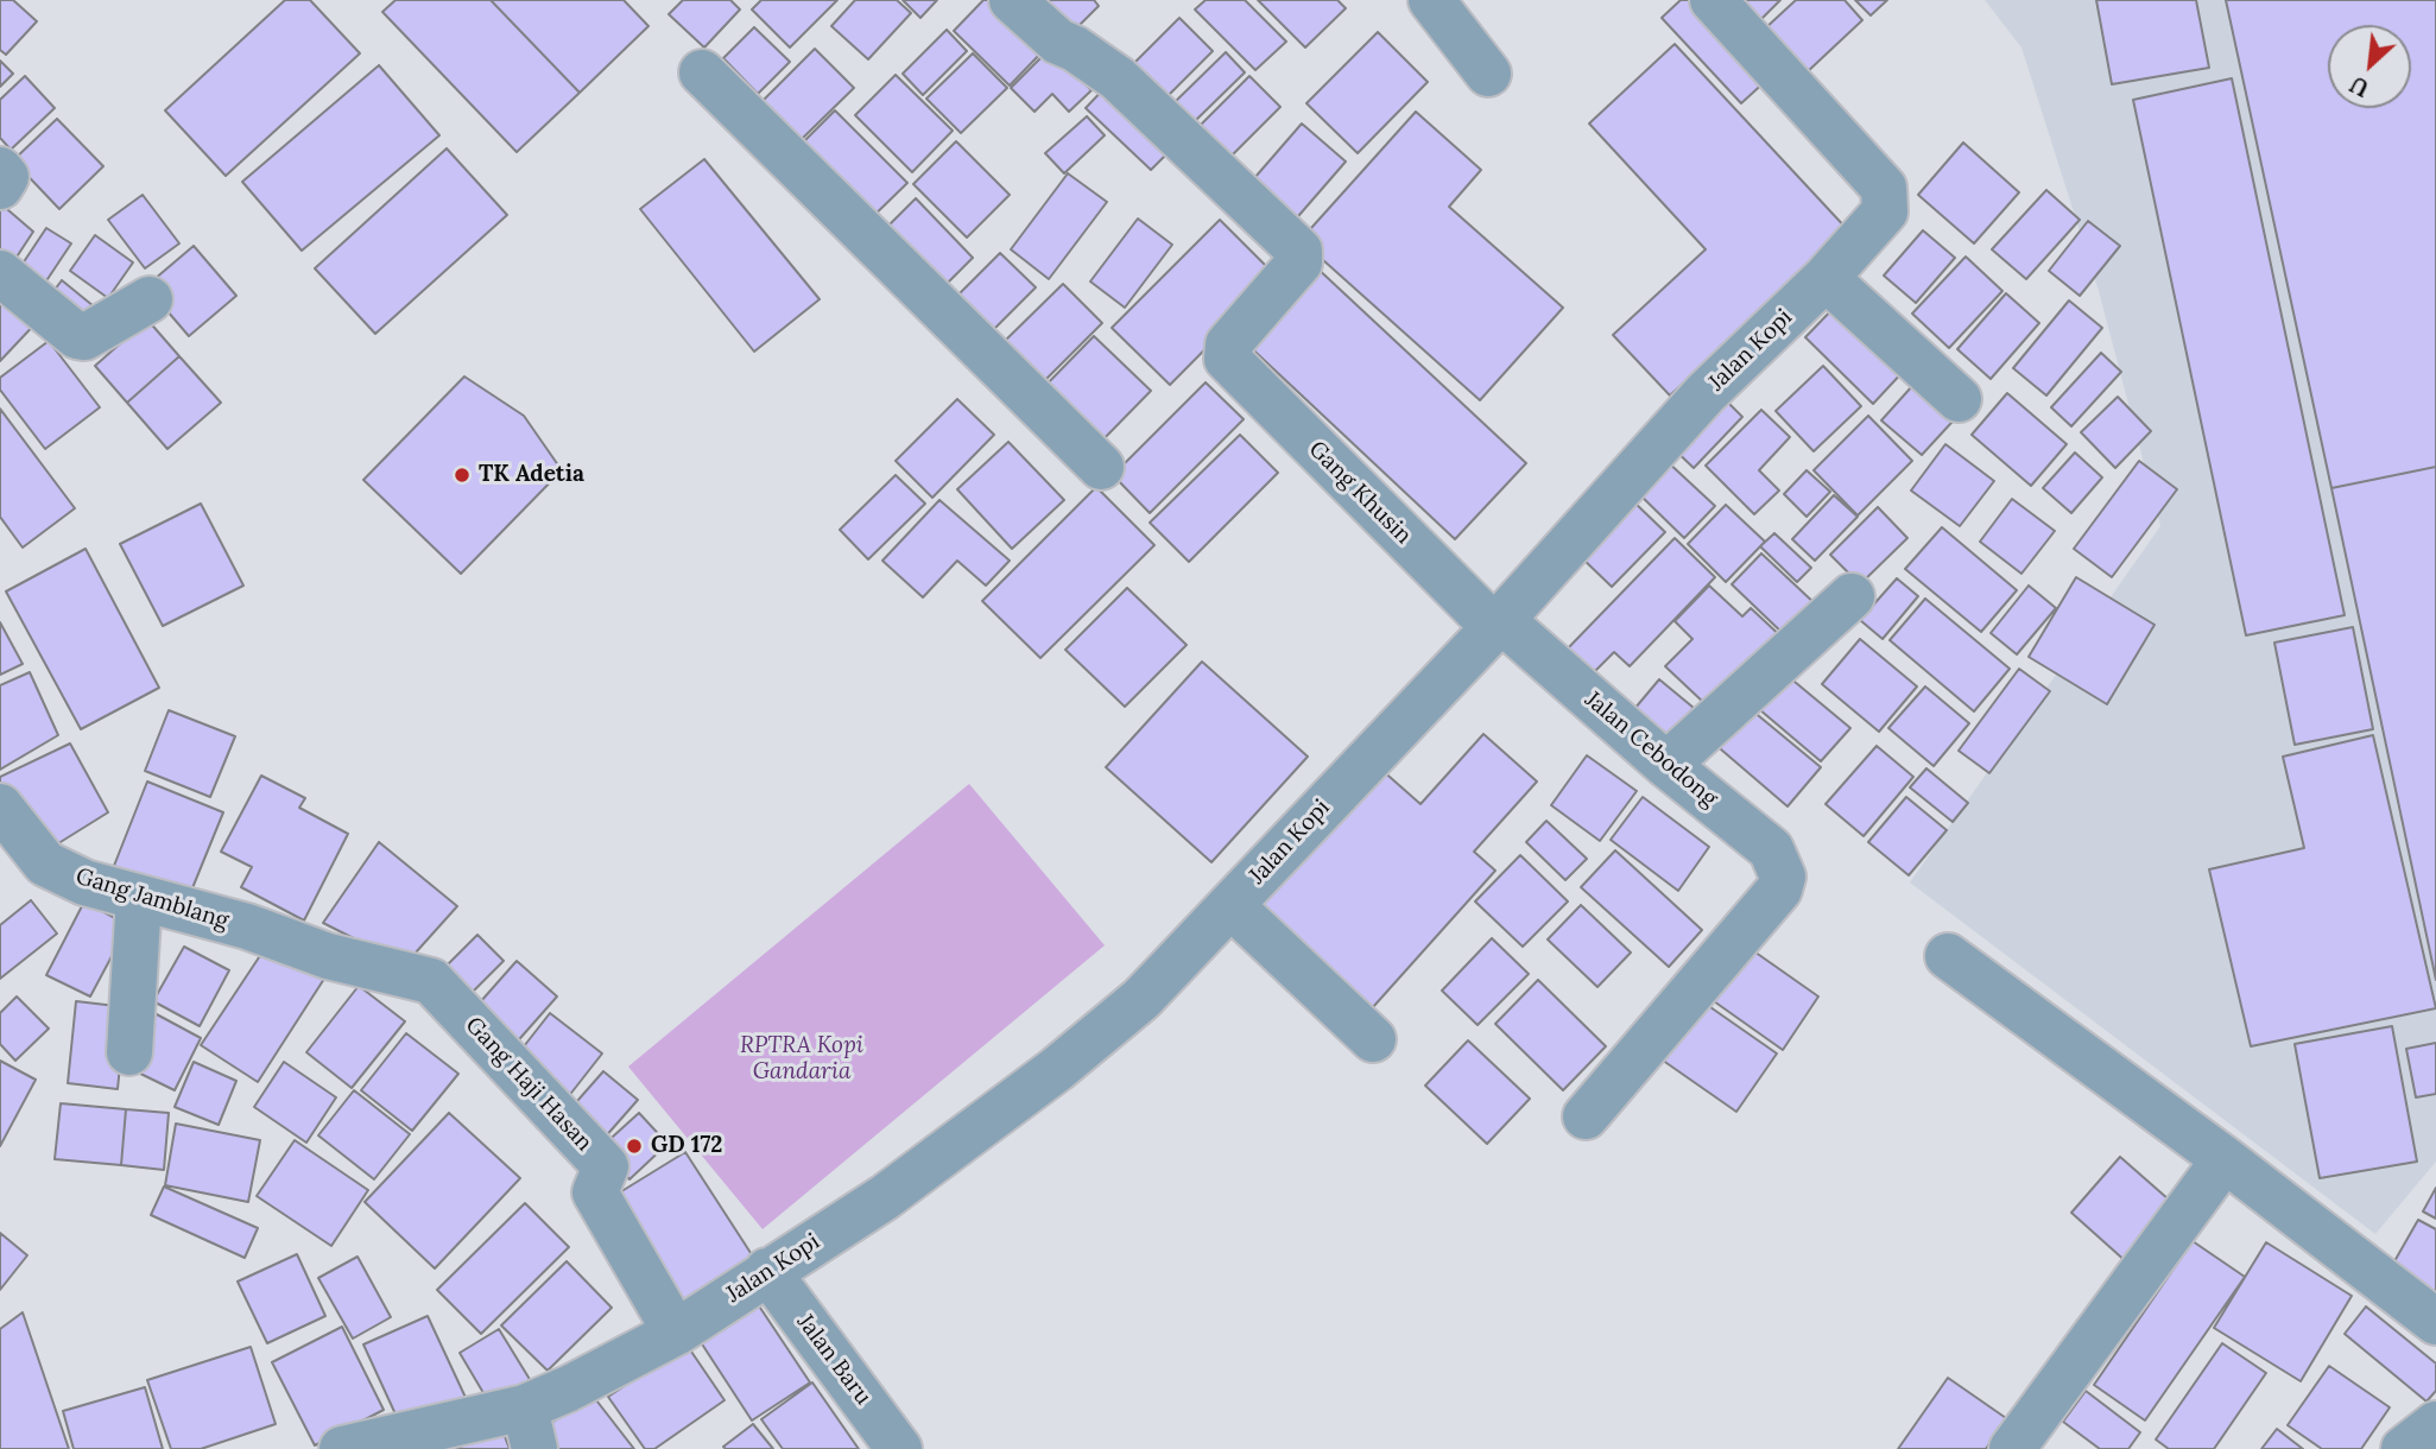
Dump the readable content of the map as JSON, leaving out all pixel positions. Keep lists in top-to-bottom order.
{
  "streets": {
    "street": [
      "Jalan Kopi",
      "Gang Khusin",
      "Jalan Cebodong",
      "Gang Jamblang",
      "Gang Haji Hasan",
      "Jalan Baru"
    ]
  },
  "crossings": [
    ["Jalan Kopi", "Gang Khusin"],
    ["Jalan Kopi", "Jalan Cebodong"],
    ["Jalan Kopi", "Gang Haji Hasan"],
    ["Jalan Kopi", "Jalan Baru"],
    ["Gang Khusin", "Jalan Cebodong"],
    ["Gang Jamblang", "Gang Haji Hasan"]
  ],
  "parks": ["RPTRA Kopi Gandaria"],
  "places": ["TK Adetia", "GD 172"],
  "north": "bottom left"
}
